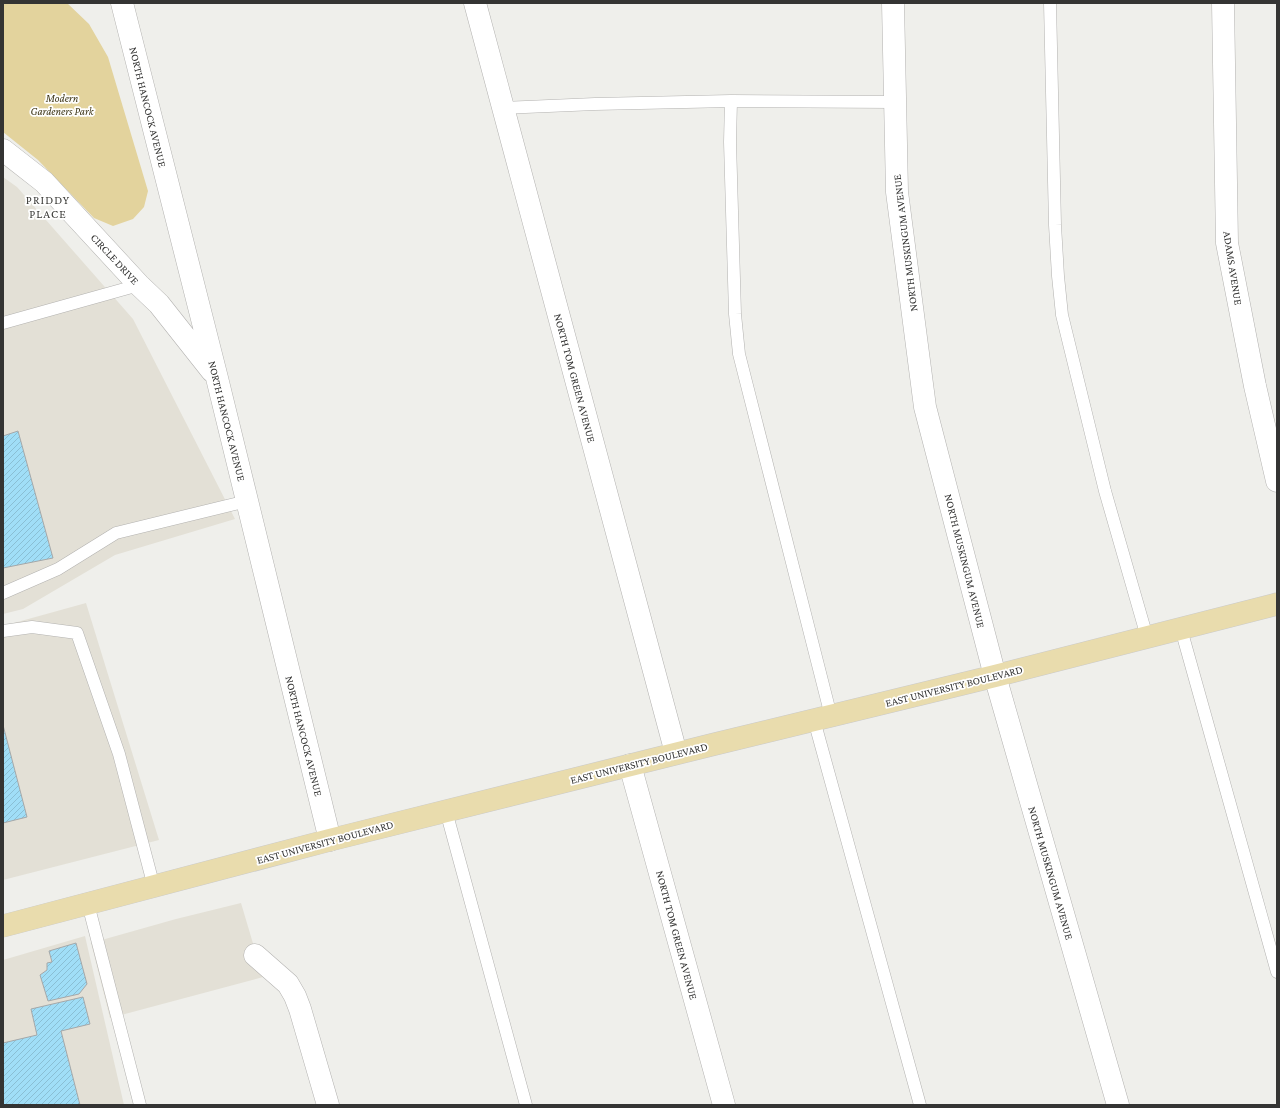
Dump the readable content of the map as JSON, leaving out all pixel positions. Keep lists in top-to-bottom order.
{
  "streets": {
    "main road": ["EAST UNIVERSITY BOULEVARD"],
    "street": [
      "NORTH HANCOCK AVENUE",
      "NORTH MUSKINGUM AVENUE",
      "CIRCLE DRIVE",
      "ADAMS AVENUE",
      "NORTH TOM GREEN AVENUE"
    ]
  },
  "crossings": [
    ["NORTH HANCOCK AVENUE", "CIRCLE DRIVE"],
    ["NORTH HANCOCK AVENUE", "EAST UNIVERSITY BOULEVARD"],
    ["NORTH MUSKINGUM AVENUE", "EAST UNIVERSITY BOULEVARD"],
    ["NORTH TOM GREEN AVENUE", "EAST UNIVERSITY BOULEVARD"]
  ],
  "districts": ["PRIDDY PLACE"],
  "parks": ["Modern Gardeners Park"]
}
